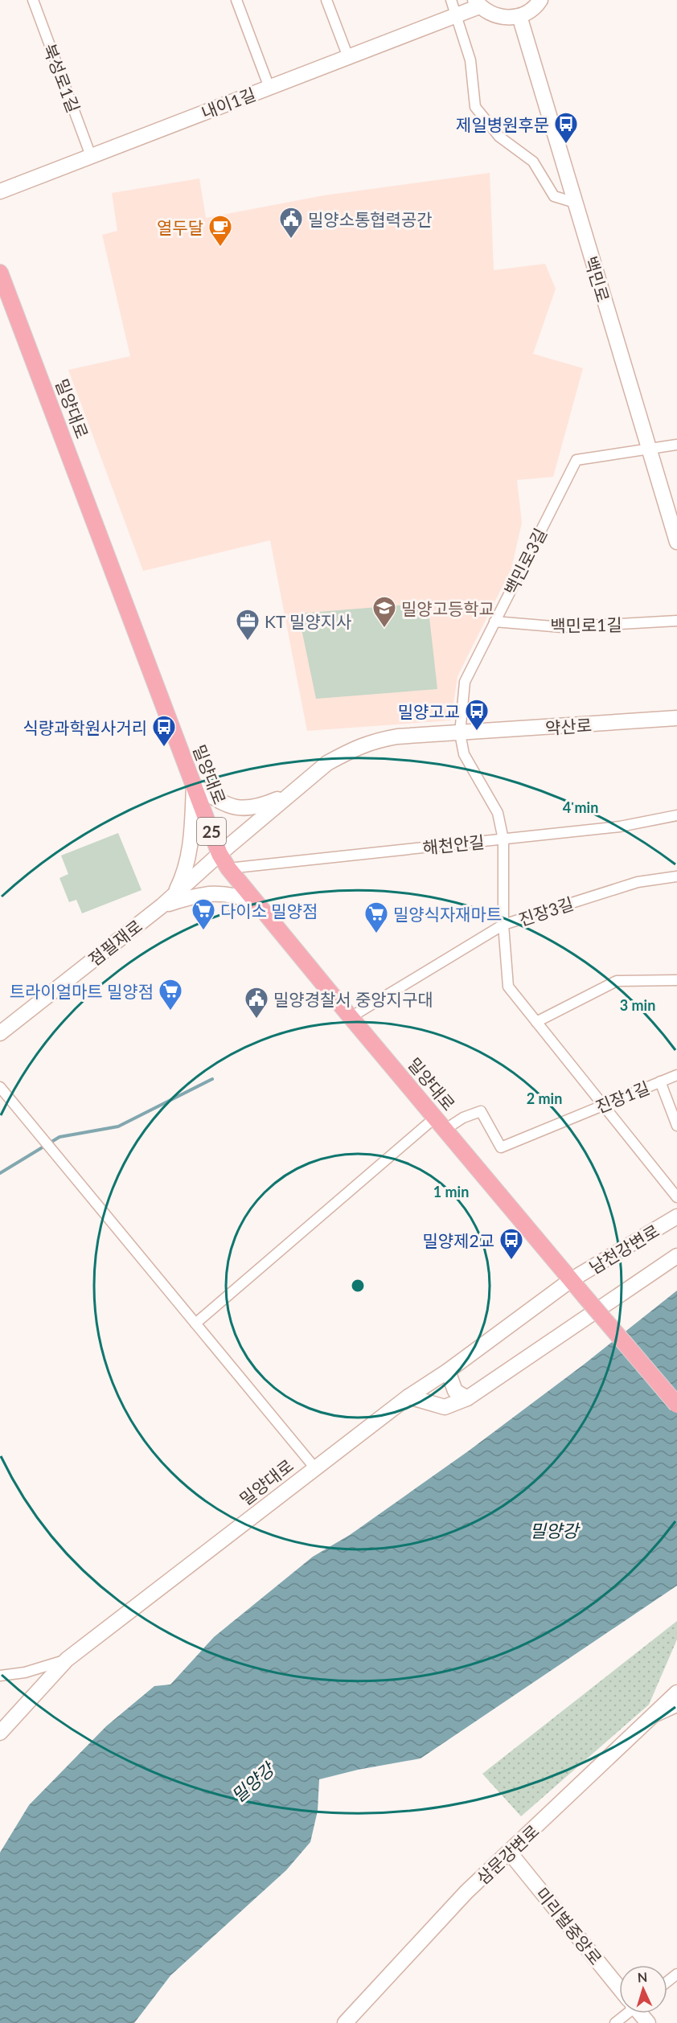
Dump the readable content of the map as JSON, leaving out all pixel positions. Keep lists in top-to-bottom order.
{
  "streets": {
    "main road": ["밀양대로", "25"],
    "street": [
      "북성로1길",
      "내이1길",
      "백민로",
      "백민로3길",
      "백민로1길",
      "약산로",
      "해천안길",
      "진장3길",
      "점필재로",
      "진장1길",
      "남천강변로",
      "삼문강변로",
      "미리벌중앙로"
    ]
  },
  "crossings": [
    ["북성로1길", "내이1길"],
    ["백민로", "백민로3길"],
    ["밀양대로", "약산로"],
    ["밀양대로", "해천안길"],
    ["밀양대로", "진장3길"],
    ["밀양대로", "점필재로"],
    ["밀양대로", "진장1길"],
    ["밀양대로", "남천강변로"],
    ["백민로3길", "백민로1길"],
    ["백민로3길", "약산로"],
    ["약산로", "점필재로"],
    ["삼문강변로", "미리벌중앙로"]
  ],
  "water": ["밀양강"],
  "places": {
    "bus stop": [
      "제일병원후문",
      "밀양고교",
      "식량과학원사거리",
      "밀양제2교"
    ],
    "public building": ["밀양소통협력공간", "밀양경찰서 중앙지구대"],
    "cafe": ["열두달"],
    "school or university": ["밀양고등학교"],
    "office": ["KT 밀양지사"],
    "supermarket": ["다이소 밀양점", "밀양식자재마트", "트라이얼마트 밀양점"]
  },
  "north": "top",
  "rings": [
    "4 min",
    "3 min",
    "2 min",
    "1 min"
  ]
}
